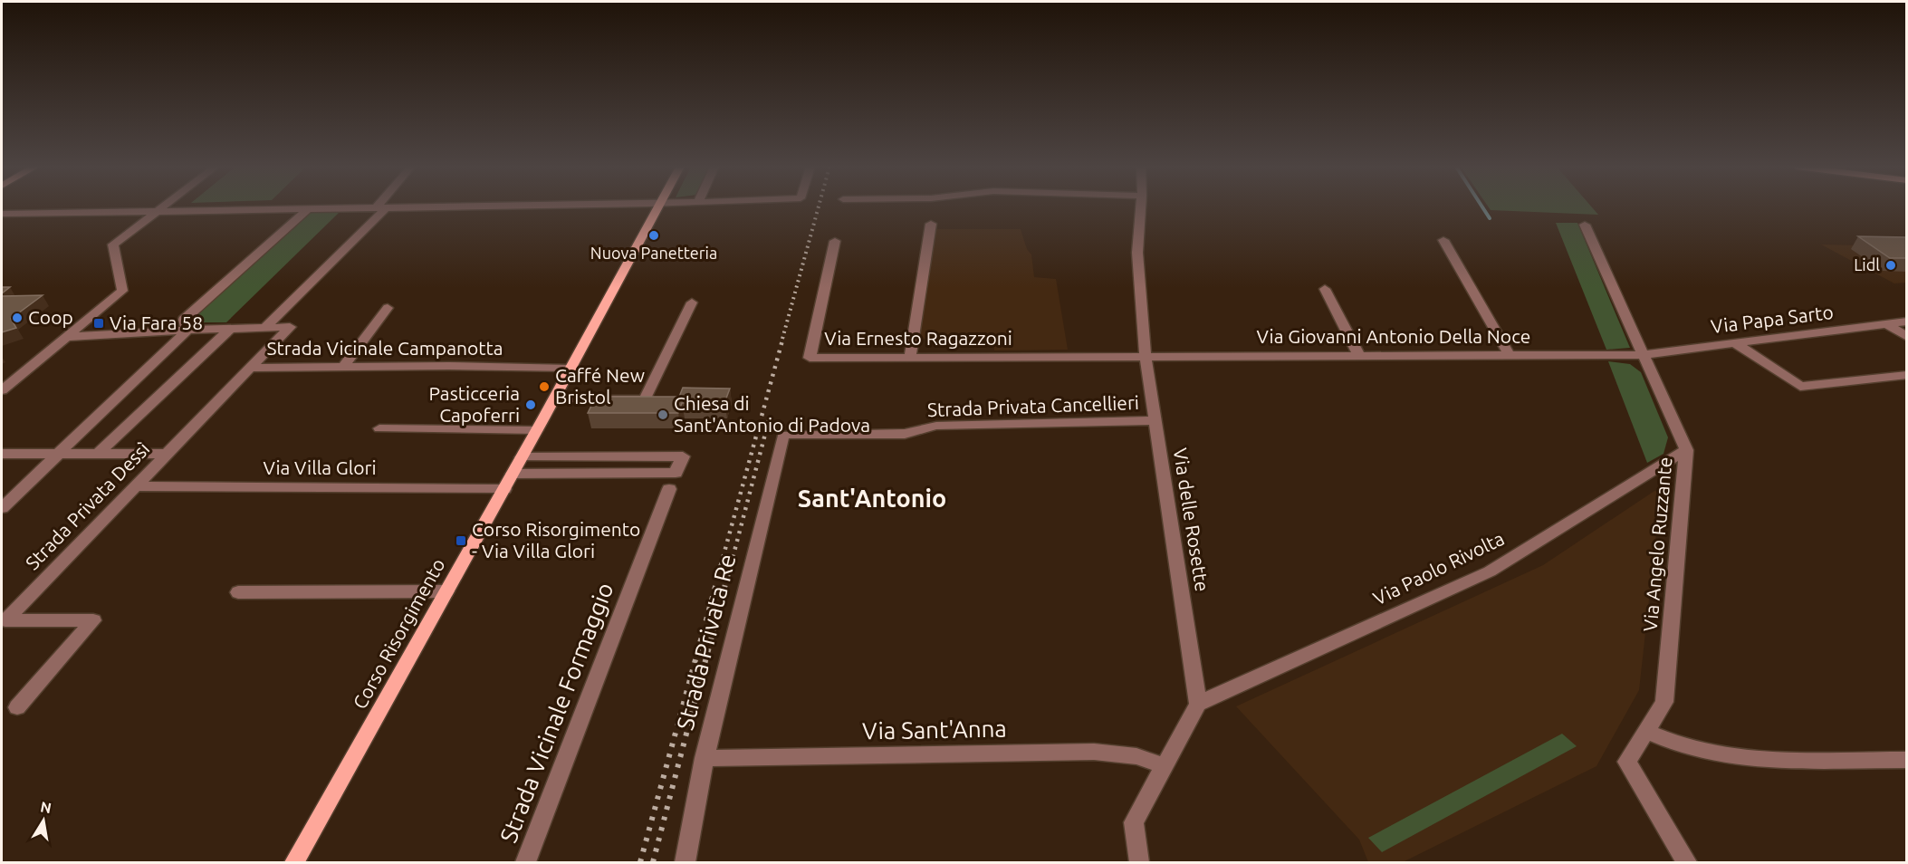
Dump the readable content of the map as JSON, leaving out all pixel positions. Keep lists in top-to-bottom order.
{
  "streets": {
    "main road": ["Corso Risorgimento"],
    "street": [
      "Via Papa Sarto",
      "Via Giovanni Antonio Della Noce",
      "Via Ernesto Ragazzoni",
      "Strada Vicinale Campanotta",
      "Strada Privata Cancellieri",
      "Via Villa Glori",
      "Strada Privata Dessì",
      "Via delle Rosette",
      "Via Angelo Ruzzante",
      "Via Paolo Rivolta",
      "Strada Privata Re",
      "Strada Vicinale Formaggio",
      "Via Sant'Anna"
    ]
  },
  "crossings": [
    ["Via Papa Sarto", "Via Giovanni Antonio Della Noce"],
    ["Via Papa Sarto", "Via Angelo Ruzzante"],
    ["Via Giovanni Antonio Della Noce", "Via Ernesto Ragazzoni"],
    ["Via Giovanni Antonio Della Noce", "Via delle Rosette"],
    ["Via Giovanni Antonio Della Noce", "Via Angelo Ruzzante"],
    ["Via Ernesto Ragazzoni", "Via delle Rosette"],
    ["Strada Vicinale Campanotta", "Strada Privata Dessì"],
    ["Strada Vicinale Campanotta", "Corso Risorgimento"],
    ["Strada Privata Cancellieri", "Via delle Rosette"],
    ["Strada Privata Cancellieri", "Strada Privata Re"],
    ["Via Villa Glori", "Strada Privata Dessì"],
    ["Via Villa Glori", "Corso Risorgimento"],
    ["Via delle Rosette", "Via Paolo Rivolta"],
    ["Via Angelo Ruzzante", "Via Paolo Rivolta"],
    ["Strada Privata Re", "Via Sant'Anna"]
  ],
  "districts": ["Sant'Antonio"],
  "places": {
    "other": [
      "Nuova Panetteria",
      "Lidl",
      "Coop",
      "Caffé New Bristol",
      "Pasticceria Capoferri",
      "Chiesa di Sant'Antonio di Padova"
    ],
    "transit": ["Via Fara 58", "Corso Risorgimento - Via Villa Glori"]
  },
  "north": "top"
}
